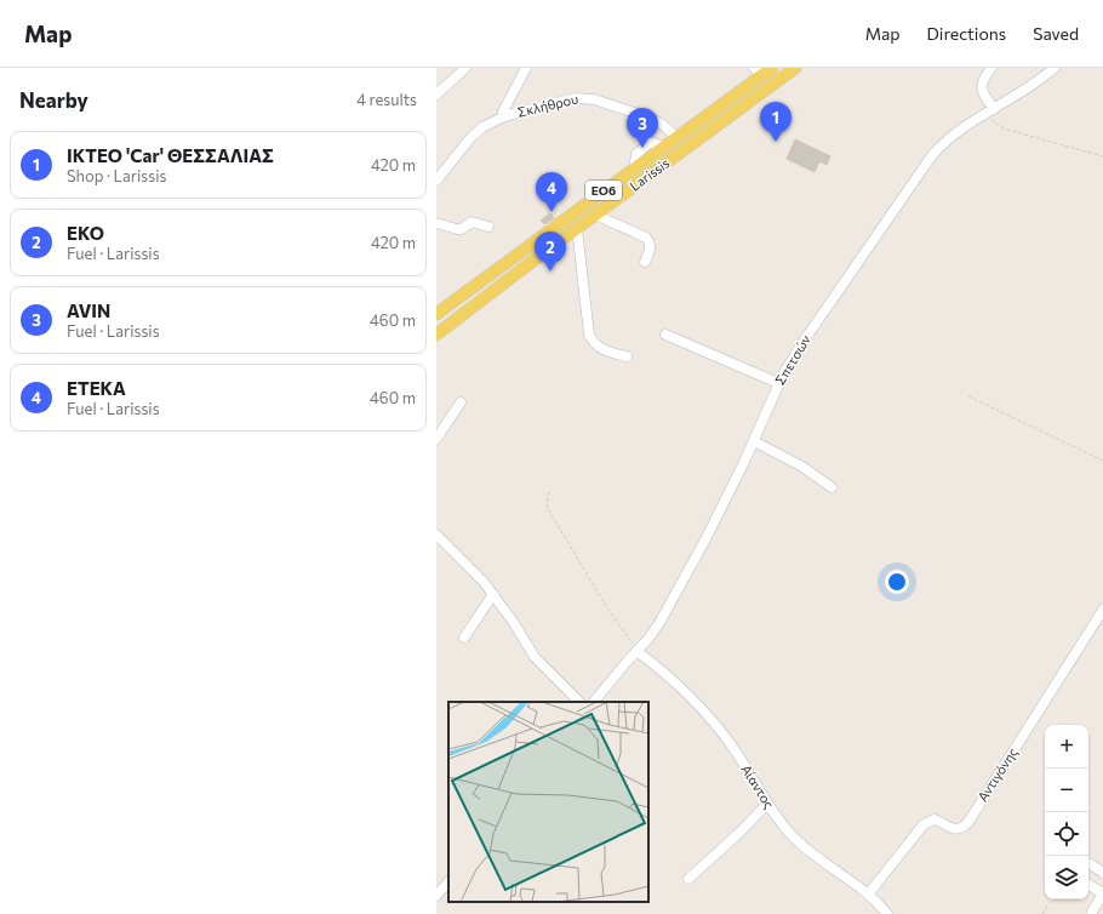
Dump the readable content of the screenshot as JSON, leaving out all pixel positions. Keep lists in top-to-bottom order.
{
  "streets": {
    "main road": ["Larissis", "ΕΟ6"],
    "street": [
      "Σκλήθρου",
      "Σπετσών",
      "Αντιγόνης",
      "Αίαντος"
    ]
  },
  "crossings": [
    ["Σκλήθρου", "Larissis"],
    ["Σπετσών", "Αίαντος"],
    ["Αντιγόνης", "Αίαντος"]
  ],
  "page": {
    "header": "Map",
    "nav": ["Map", "Directions", "Saved"],
    "heading": ["Nearby", "4 results"],
    "pins": [
      "1",
      "3",
      "4",
      "2"
    ],
    "list": [
      {
        "mark": "1",
        "name": "ΙΚΤΕΟ 'Car' ΘΕΣΣΑΛΙΑΣ",
        "note": "Shop · Larissis",
        "value": "420 m"
      },
      {
        "mark": "2",
        "name": "EKO",
        "note": "Fuel · Larissis",
        "value": "420 m"
      },
      {
        "mark": "3",
        "name": "AVIN",
        "note": "Fuel · Larissis",
        "value": "460 m"
      },
      {
        "mark": "4",
        "name": "ΕΤΕΚΑ",
        "note": "Fuel · Larissis",
        "value": "460 m"
      }
    ],
    "map_buttons": ["+", "−"]
  }
}
